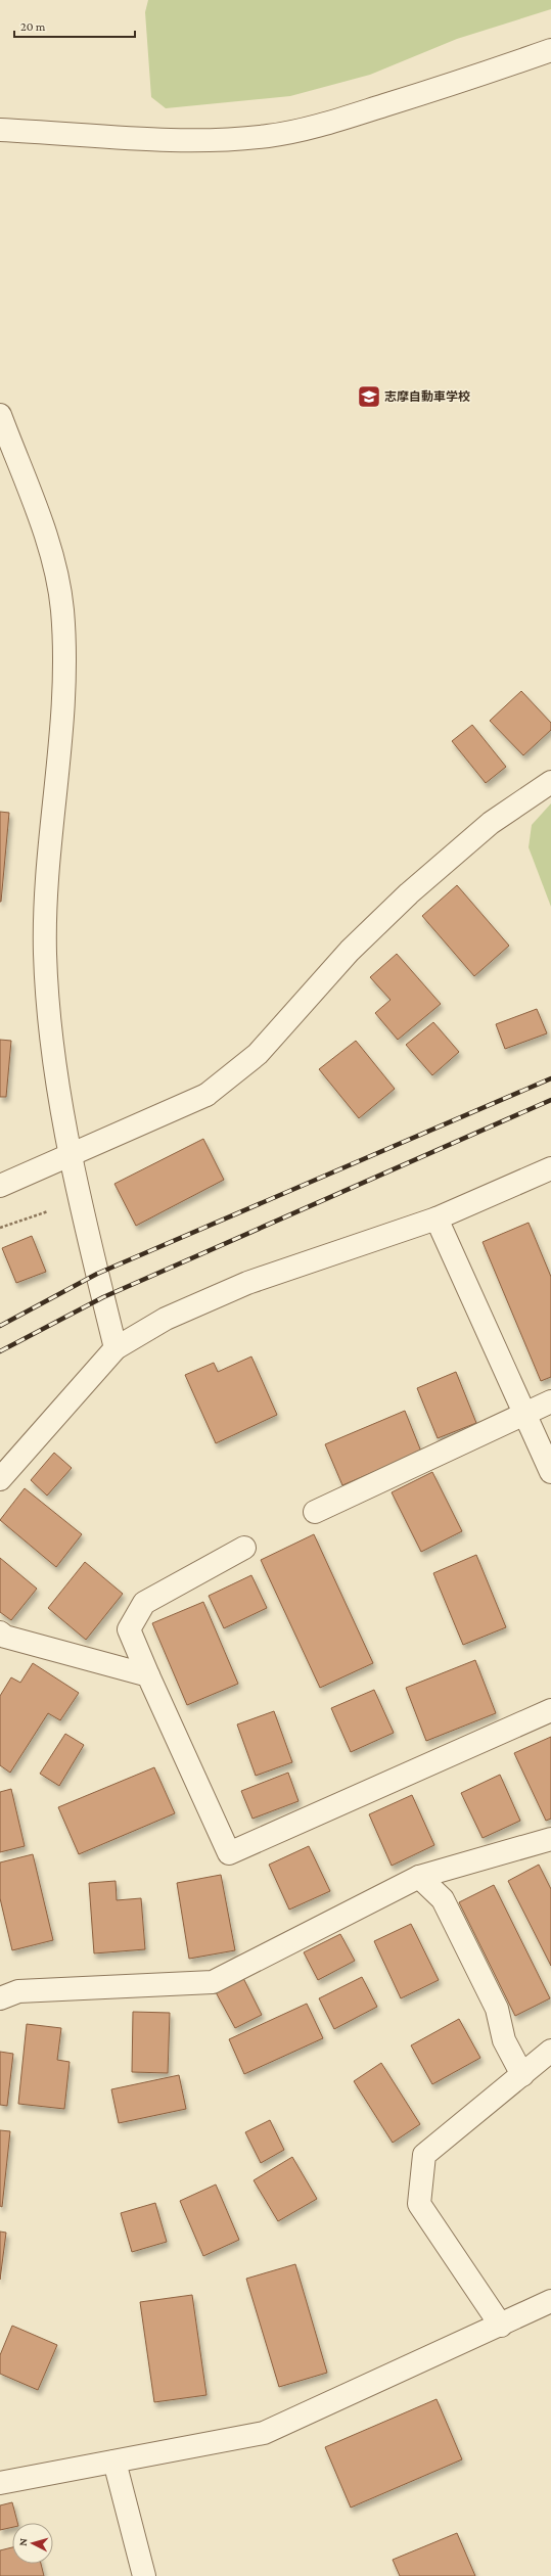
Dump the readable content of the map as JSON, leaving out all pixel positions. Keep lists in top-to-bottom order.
{
  "places": {
    "school or university": ["志摩自動車学校"]
  },
  "scale_bar": "20 m",
  "north": "left"
}
